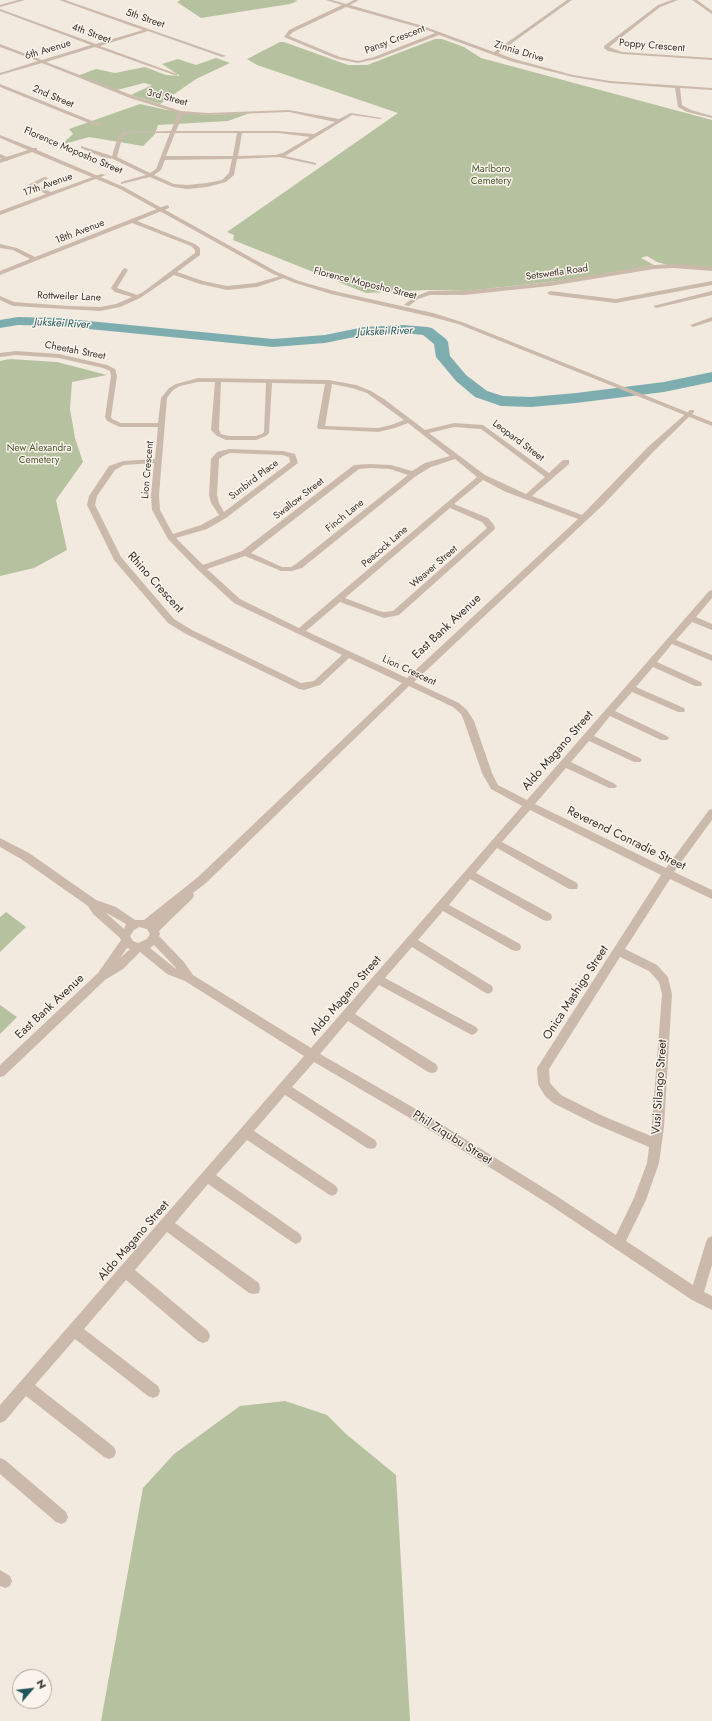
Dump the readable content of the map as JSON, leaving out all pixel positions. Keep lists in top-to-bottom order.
{
  "streets": {
    "street": [
      "5th Street",
      "4th Street",
      "Pansy Crescent",
      "Poppy Crescent",
      "6th Avenue",
      "Zinnia Drive",
      "2nd Street",
      "3rd Street",
      "Florence Moposho Street",
      "17th Avenue",
      "18th Avenue",
      "Setswetla Road",
      "Rottweiler Lane",
      "Cheetah Street",
      "Leopard Street",
      "Lion Crescent",
      "Sunbird Place",
      "Swallow Street",
      "Finch Lane",
      "Peacock Lane",
      "Weaver Street",
      "Rhino Crescent",
      "East Bank Avenue",
      "Aldo Magano Street",
      "Reverend Conradie Street",
      "Onica Mashigo Street",
      "Vusi Silango Street",
      "Phil Ziqubu Street"
    ]
  },
  "crossings": [
    ["5th Street", "6th Avenue"],
    ["4th Street", "6th Avenue"],
    ["Pansy Crescent", "Zinnia Drive"],
    ["6th Avenue", "3rd Street"],
    ["Florence Moposho Street", "17th Avenue"],
    ["Florence Moposho Street", "18th Avenue"],
    ["Florence Moposho Street", "Setswetla Road"],
    ["Florence Moposho Street", "East Bank Avenue"],
    ["18th Avenue", "Rottweiler Lane"],
    ["Cheetah Street", "Lion Crescent"],
    ["Leopard Street", "Lion Crescent"],
    ["Lion Crescent", "Sunbird Place"],
    ["Lion Crescent", "Swallow Street"],
    ["Lion Crescent", "Finch Lane"],
    ["Lion Crescent", "Peacock Lane"],
    ["Lion Crescent", "Rhino Crescent"],
    ["Lion Crescent", "East Bank Avenue"],
    ["Lion Crescent", "Aldo Magano Street"],
    ["Lion Crescent", "Reverend Conradie Street"],
    ["Swallow Street", "Finch Lane"],
    ["Peacock Lane", "Weaver Street"],
    ["East Bank Avenue", "Phil Ziqubu Street"],
    ["Aldo Magano Street", "Reverend Conradie Street"],
    ["Aldo Magano Street", "Phil Ziqubu Street"],
    ["Reverend Conradie Street", "Onica Mashigo Street"],
    ["Onica Mashigo Street", "Vusi Silango Street"],
    ["Vusi Silango Street", "Phil Ziqubu Street"]
  ],
  "water": ["Jukskei River"],
  "parks": ["Marlboro Cemetery", "New Alexandra Cemetery"],
  "north": "top right"
}
